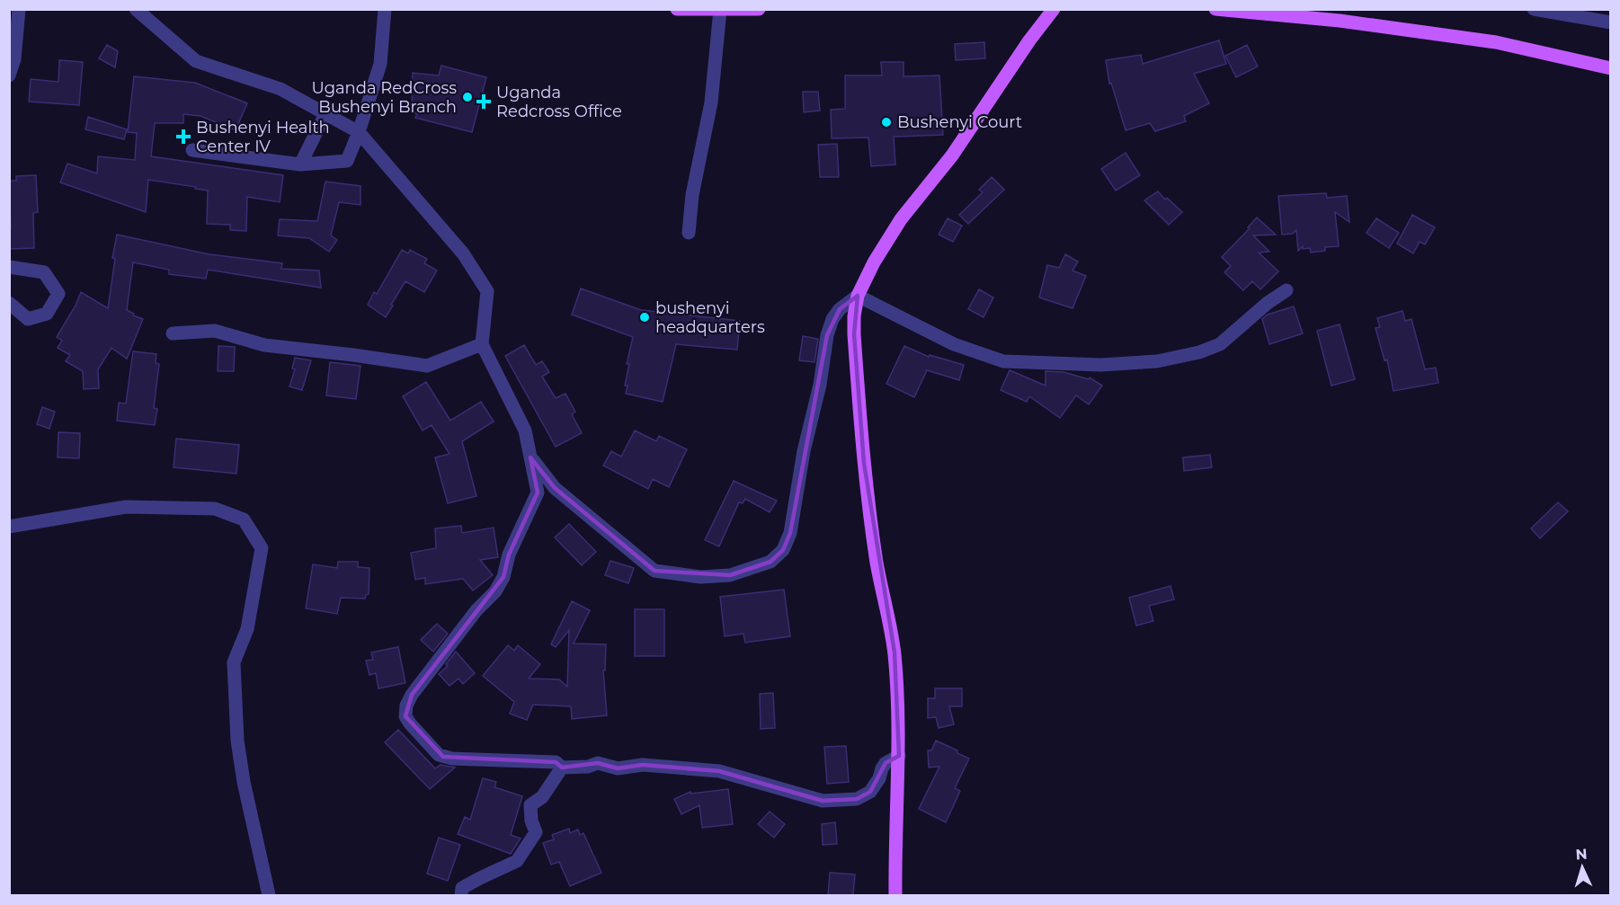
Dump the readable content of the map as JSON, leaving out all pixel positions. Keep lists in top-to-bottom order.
{
  "places": {
    "other": ["Uganda RedCross Bushenyi Branch", "Bushenyi Court", "bushenyi headquarters"],
    "health": ["Uganda Redcross Office", "Bushenyi Health Center IV"]
  },
  "north": "top"
}
